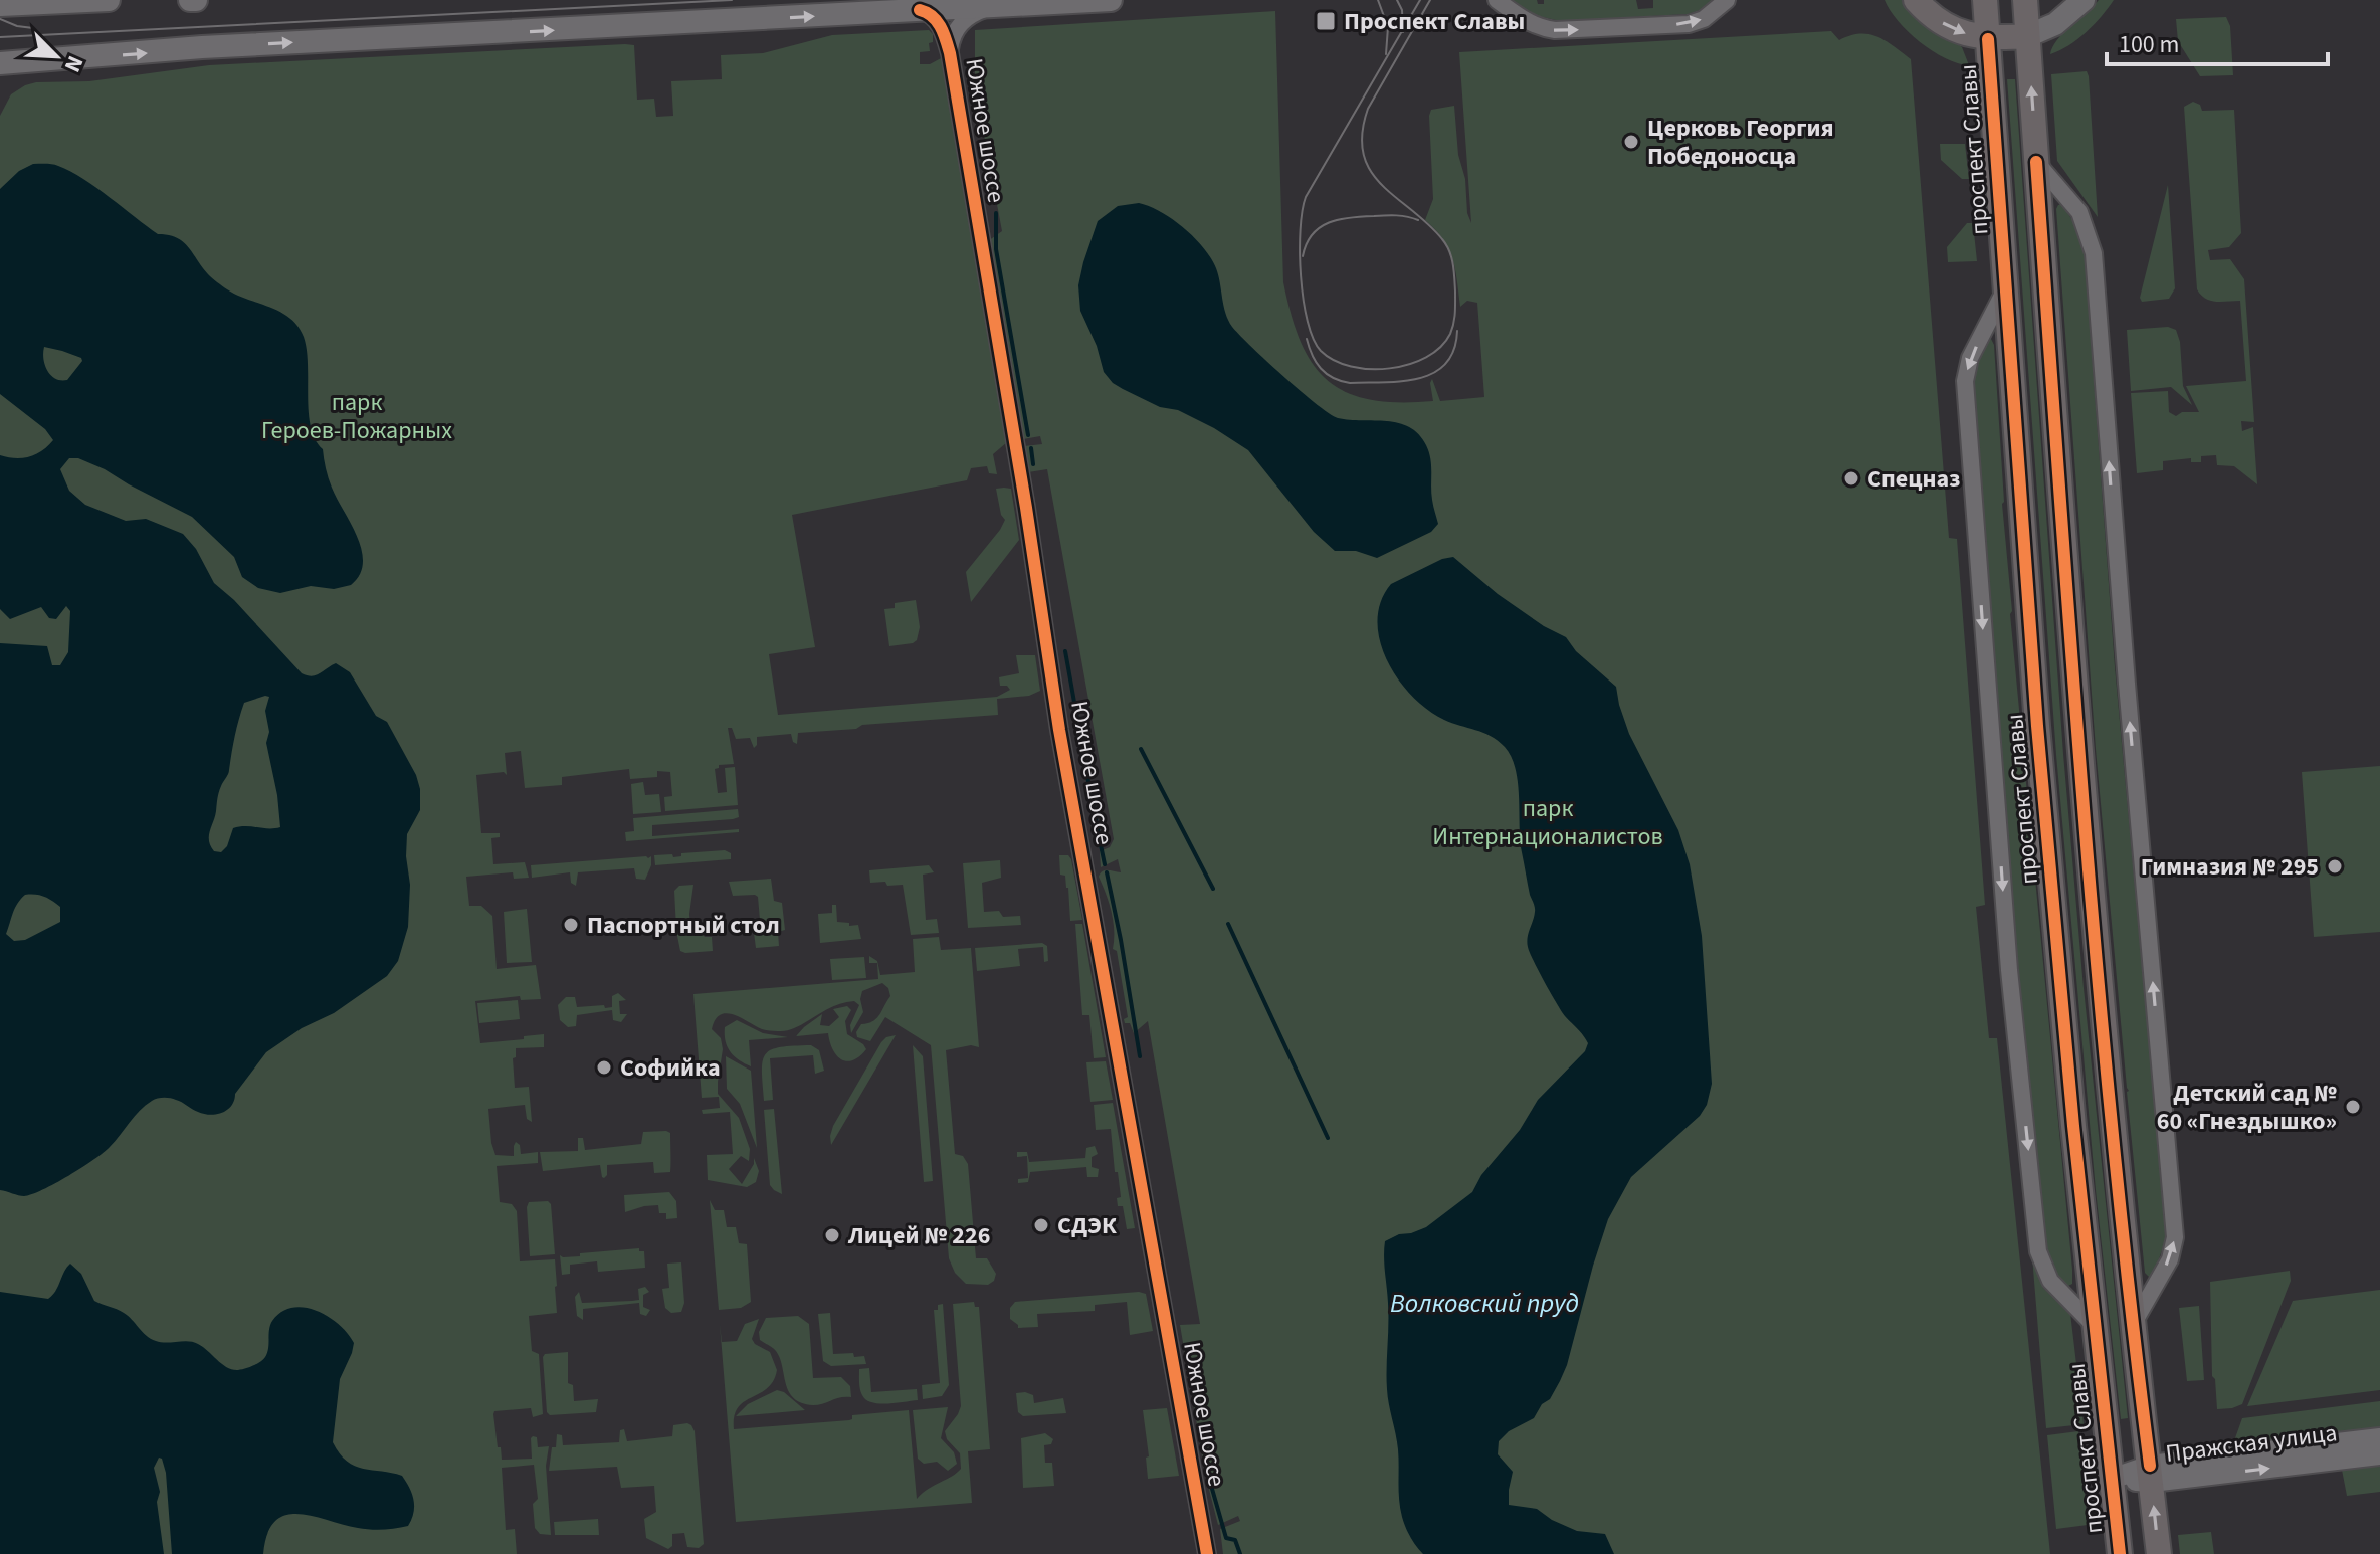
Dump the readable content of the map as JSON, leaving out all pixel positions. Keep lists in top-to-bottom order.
{
  "streets": {
    "main road": ["проспект Славы"],
    "street": ["Южное шоссе", "Пражская улица"]
  },
  "crossings": [
    ["проспект Славы", "Пражская улица"]
  ],
  "water": ["Волковский пруд"],
  "parks": ["парк Героев-Пожарных", "парк Интернационалистов"],
  "places": {
    "transit": ["Проспект Славы"],
    "other": [
      "Церковь Георгия Победоносца",
      "Спецназ",
      "Гимназия № 295",
      "Паспортный стол",
      "Софийка",
      "Детский сад № 60 «Гнездышко»",
      "СДЭК",
      "Лицей № 226"
    ]
  },
  "scale_bar": "100 m",
  "north": "bottom right"
}
